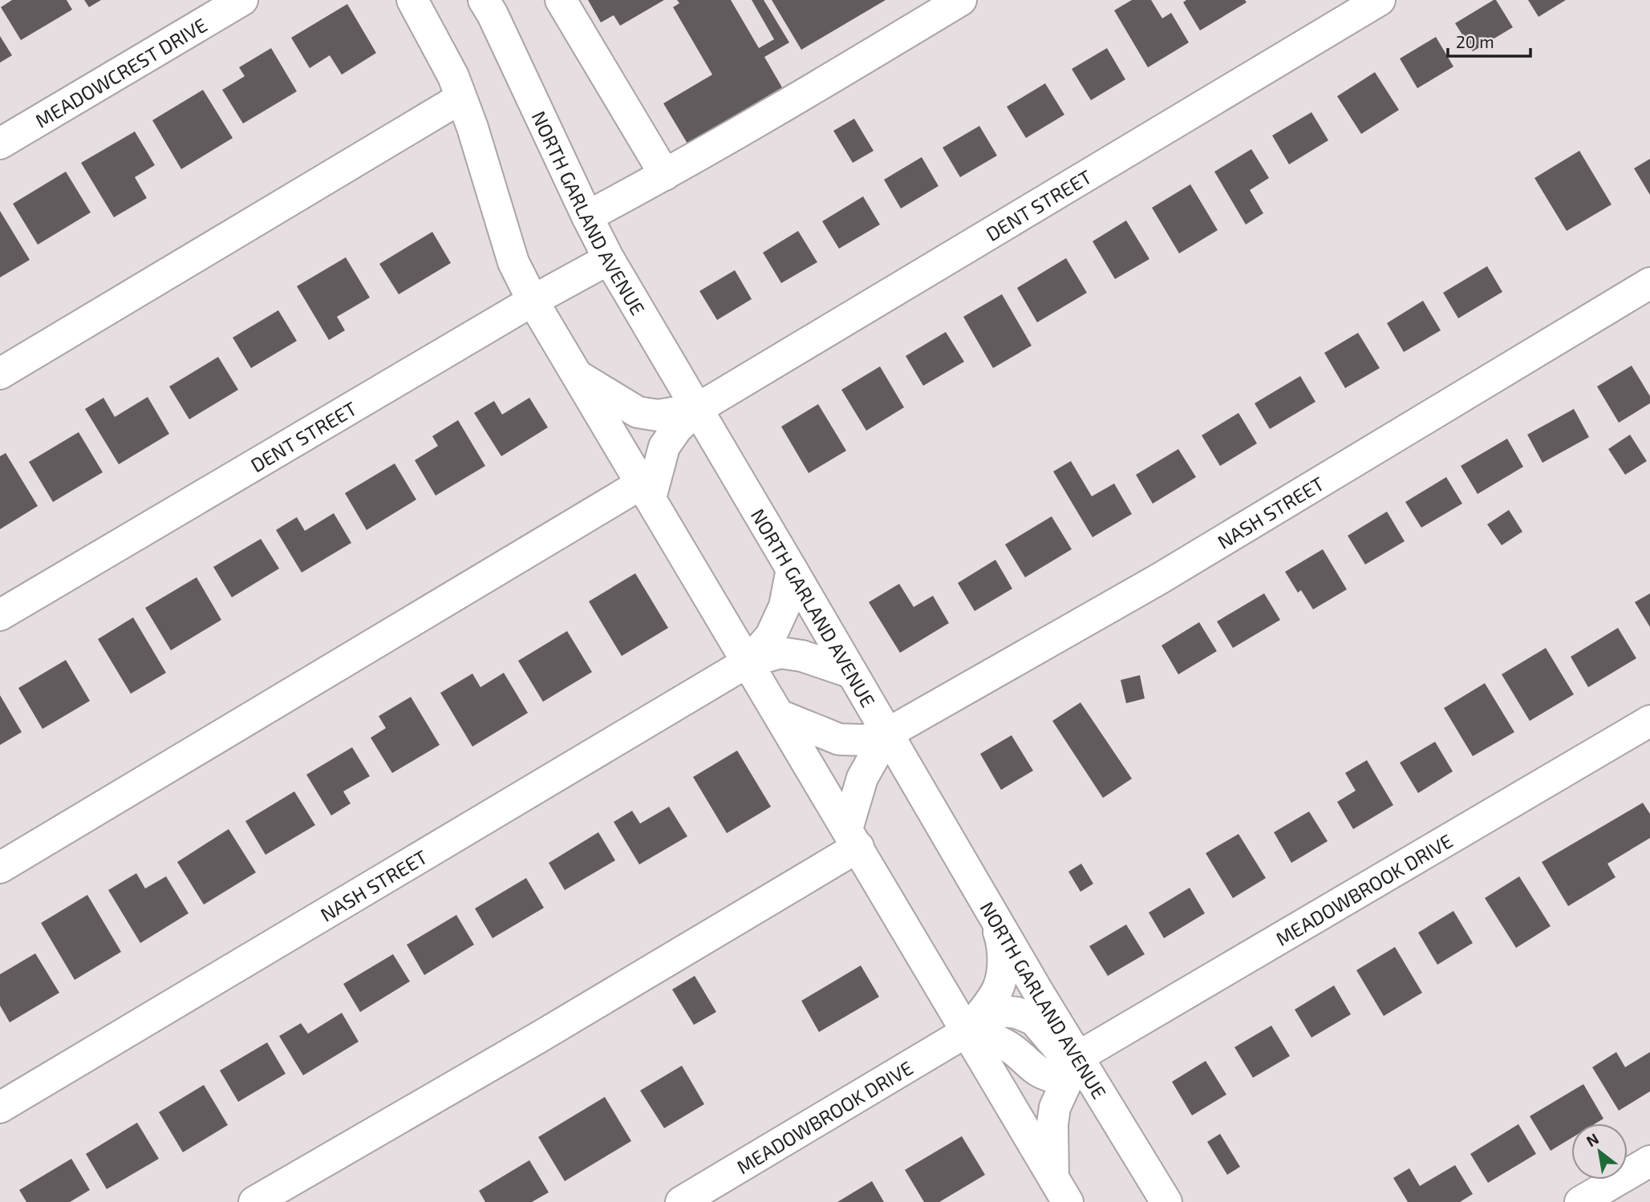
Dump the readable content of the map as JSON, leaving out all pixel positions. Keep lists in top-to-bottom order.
{
  "streets": {
    "street": [
      "MEADOWCREST DRIVE",
      "DENT STREET",
      "NORTH GARLAND AVENUE",
      "NASH STREET",
      "MEADOWBROOK DRIVE"
    ]
  },
  "crossings": [
    ["DENT STREET", "NORTH GARLAND AVENUE"],
    ["NORTH GARLAND AVENUE", "NASH STREET"],
    ["NORTH GARLAND AVENUE", "MEADOWBROOK DRIVE"]
  ],
  "scale_bar": "20 m",
  "north": "top left"
}
